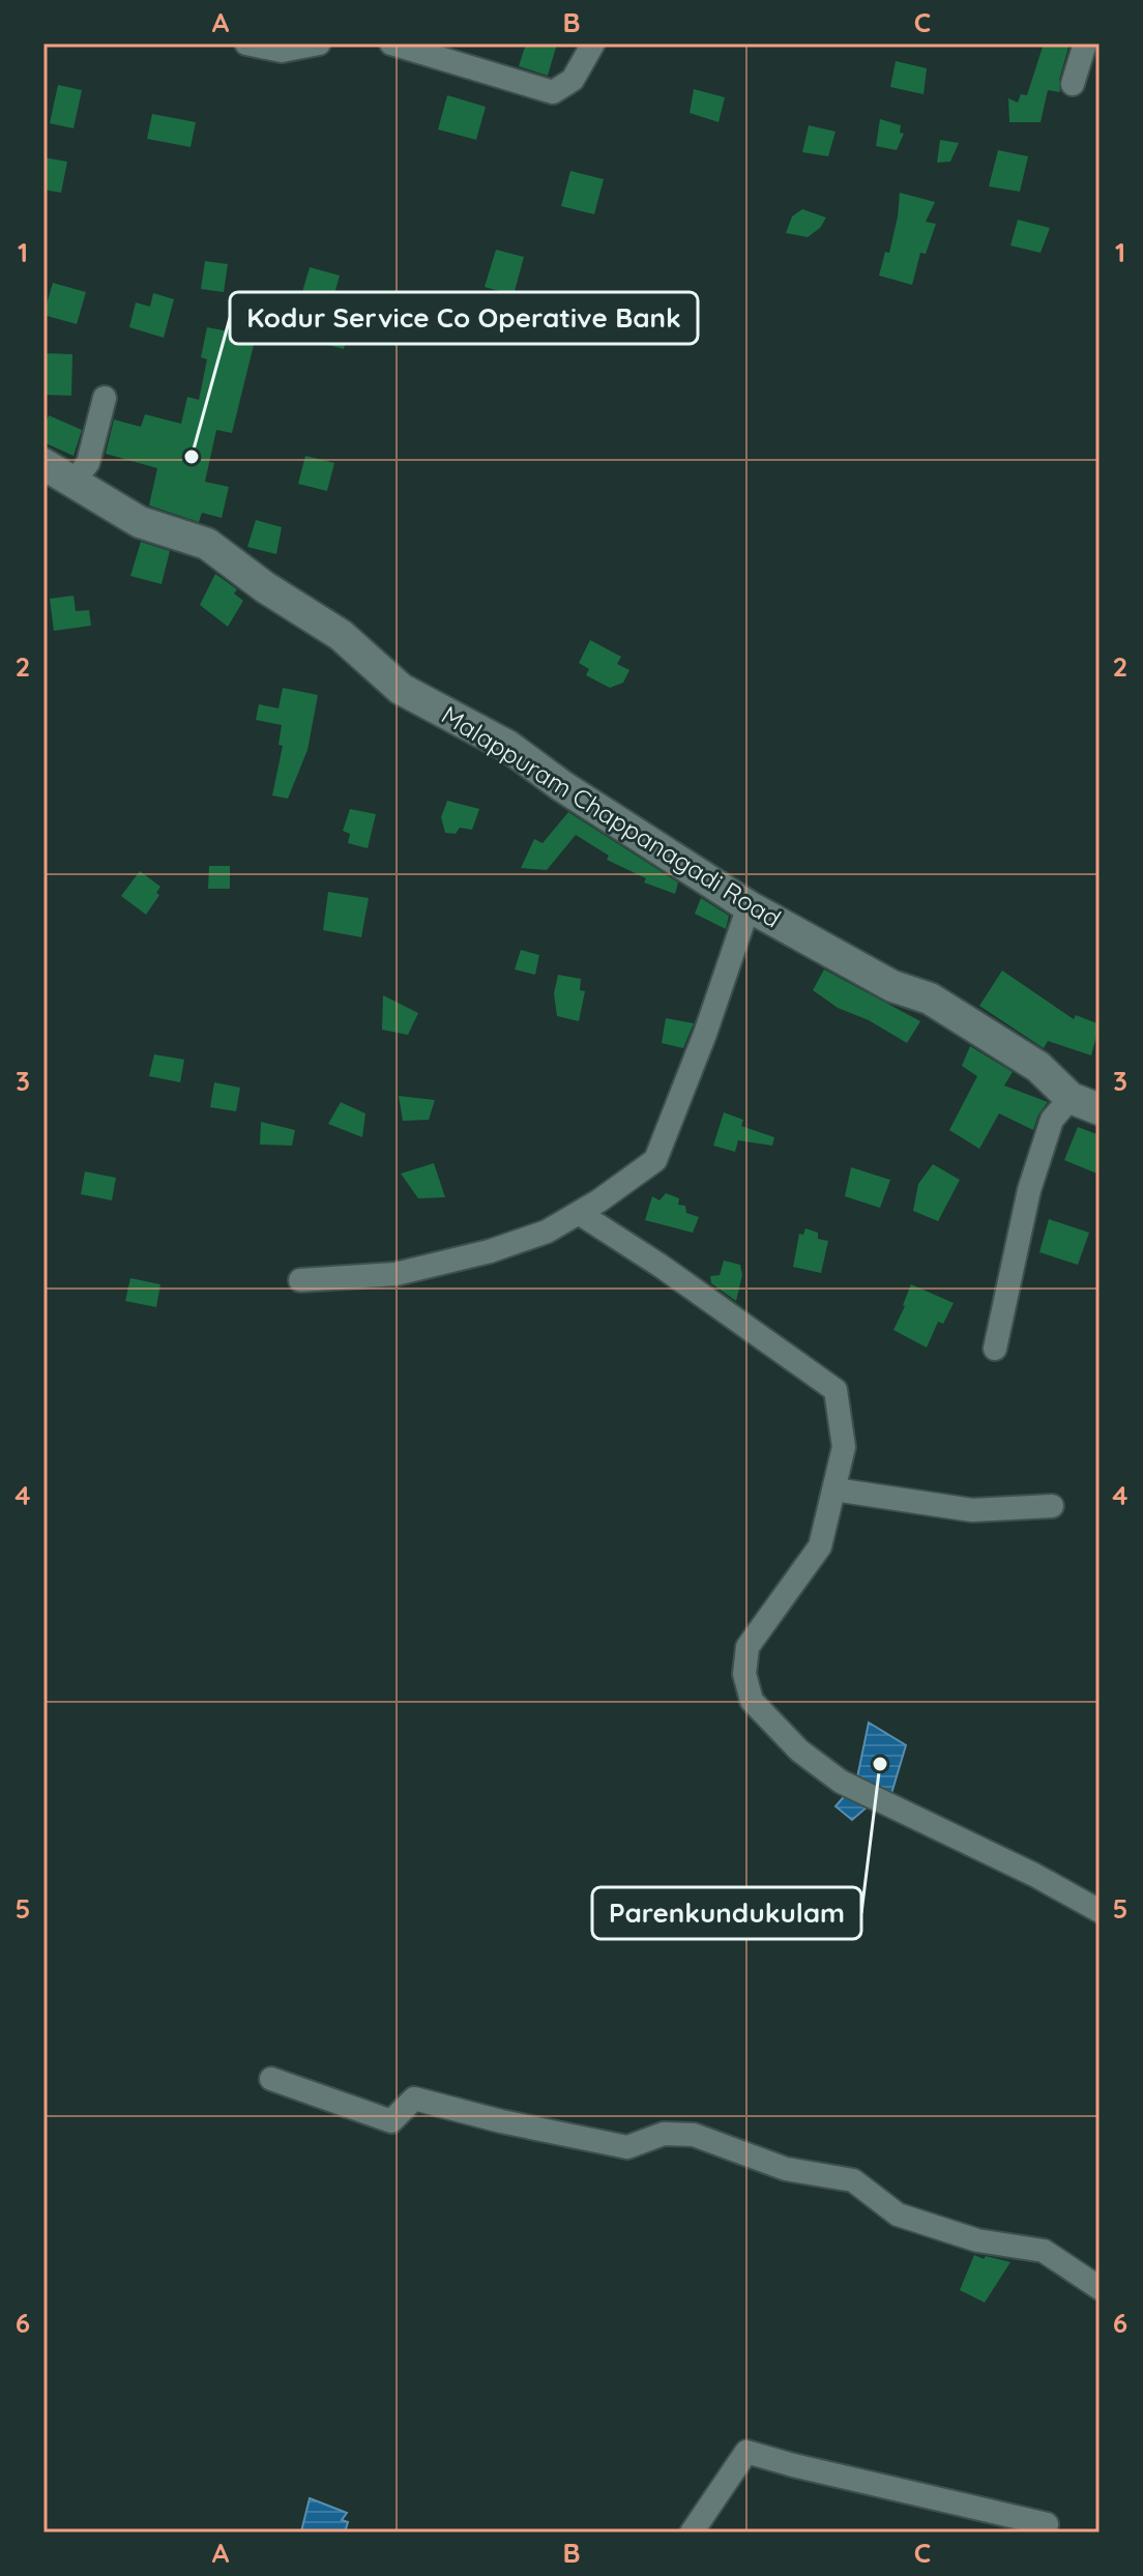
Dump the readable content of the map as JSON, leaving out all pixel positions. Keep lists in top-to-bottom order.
{
  "streets": {
    "street": ["Malappuram Chappanagadi Road"]
  },
  "places": ["Kodur Service Co Operative Bank", "Parenkundukulam"],
  "grid": {
    "columns": ["A", "B", "C"],
    "rows": [
      "1",
      "2",
      "3",
      "4",
      "5",
      "6"
    ]
  }
}
